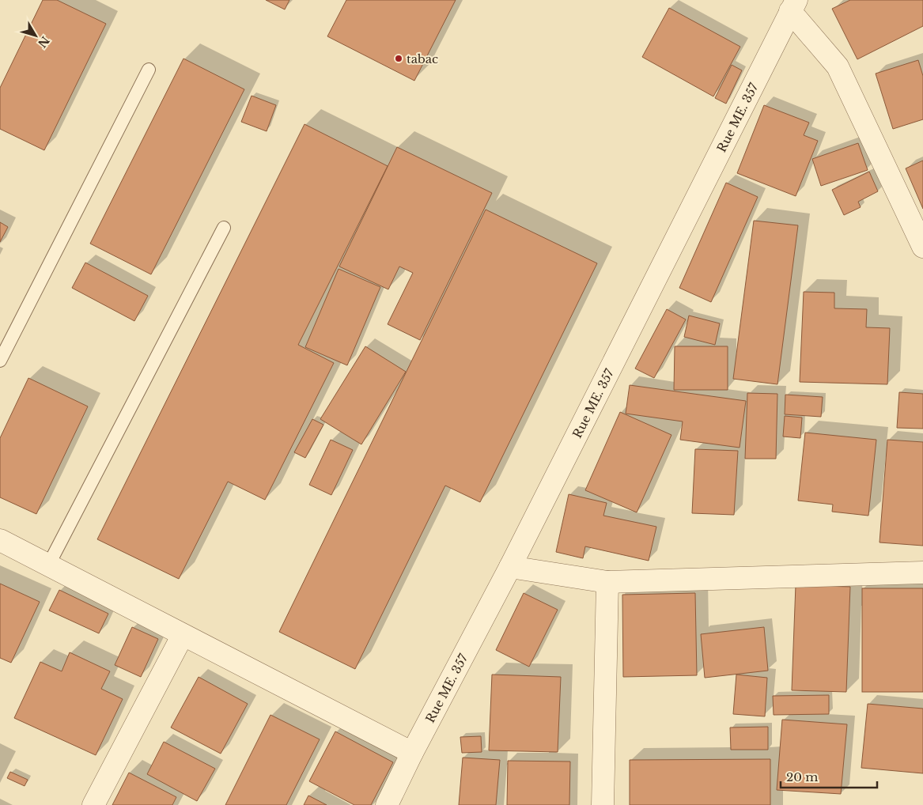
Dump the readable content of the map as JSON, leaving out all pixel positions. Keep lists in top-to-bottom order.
{
  "streets": {
    "street": ["Rue ME. 357"]
  },
  "places": ["tabac"],
  "scale_bar": "20 m",
  "north": "bottom right"
}
